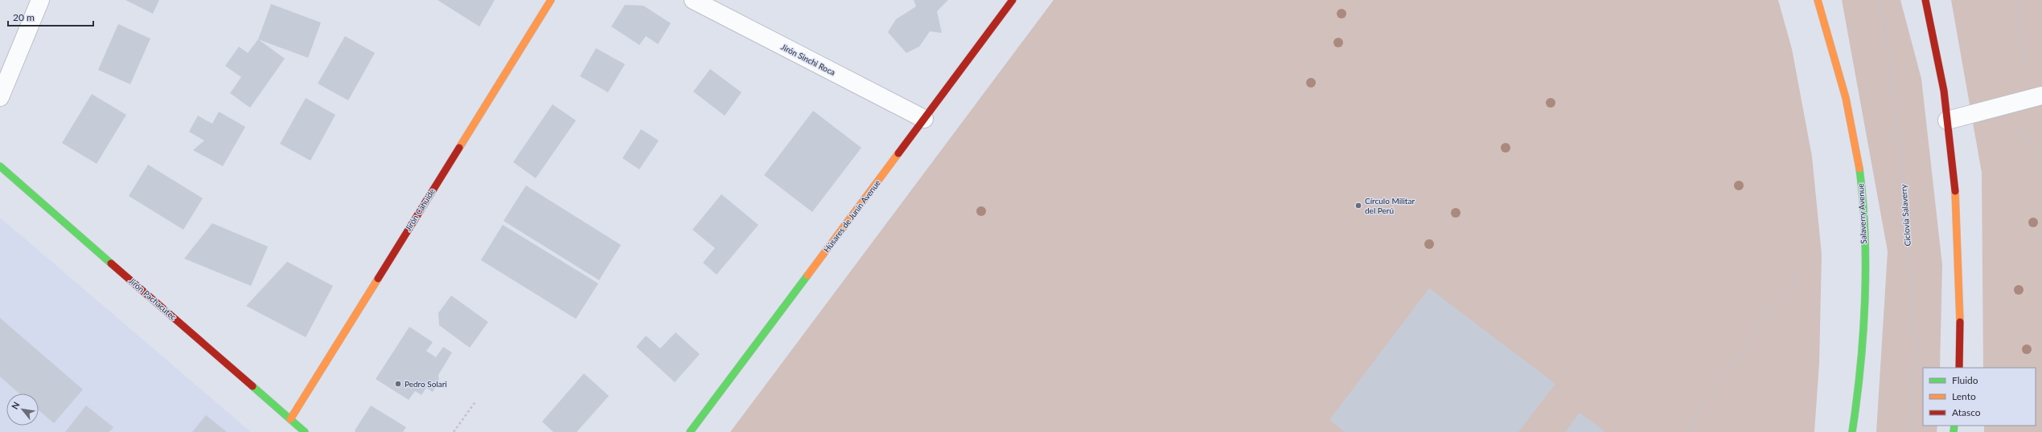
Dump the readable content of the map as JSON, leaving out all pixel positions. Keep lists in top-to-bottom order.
{
  "streets": {
    "street": [
      "Jirón Sinchi Roca",
      "Jirón Cahuide",
      "Salaverry Avenue",
      "Húsares de Junín Avenue",
      "Jirón Pachacútec"
    ],
    "path": ["Ciclovía Salaverry"]
  },
  "crossings": [
    ["Jirón Sinchi Roca", "Húsares de Junín Avenue"],
    ["Jirón Cahuide", "Jirón Pachacútec"]
  ],
  "places": ["Círculo Militar del Perú", "Pedro Solari"],
  "legend": ["Fluido", "Lento", "Atasco"],
  "scale_bar": "20 m",
  "north": "top left"
}
